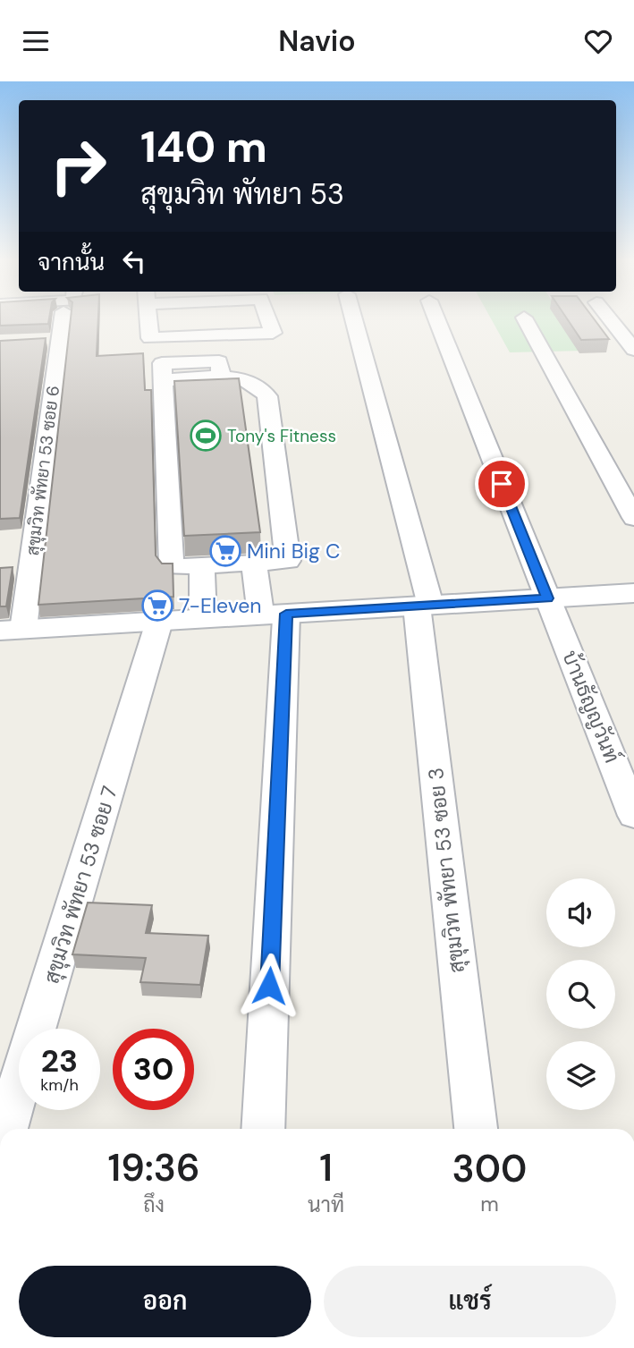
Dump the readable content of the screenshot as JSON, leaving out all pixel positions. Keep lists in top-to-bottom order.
{
  "streets": {
    "street": [
      "สุขุมวิท พัทยา 53 ซอย 6",
      "บ้านธัญญวันท์",
      "สุขุมวิท พัทยา 53 ซอย 3",
      "สุขุมวิท พัทยา 53 ซอย 7"
    ]
  },
  "places": {
    "sports": ["Tony's Fitness"],
    "supermarket": ["Mini Big C", "7-Eleven"]
  },
  "page": {
    "header": "Navio",
    "turn": ["140 m", "สุขุมวิท พัทยา 53"],
    "then": "จากนั้น",
    "speed": "23 km/h",
    "limit": "30",
    "eta": [
      "19:36",
      "ถึง",
      "1",
      "นาที",
      "300",
      "m"
    ],
    "buttons": ["ออก", "แชร์"]
  }
}
